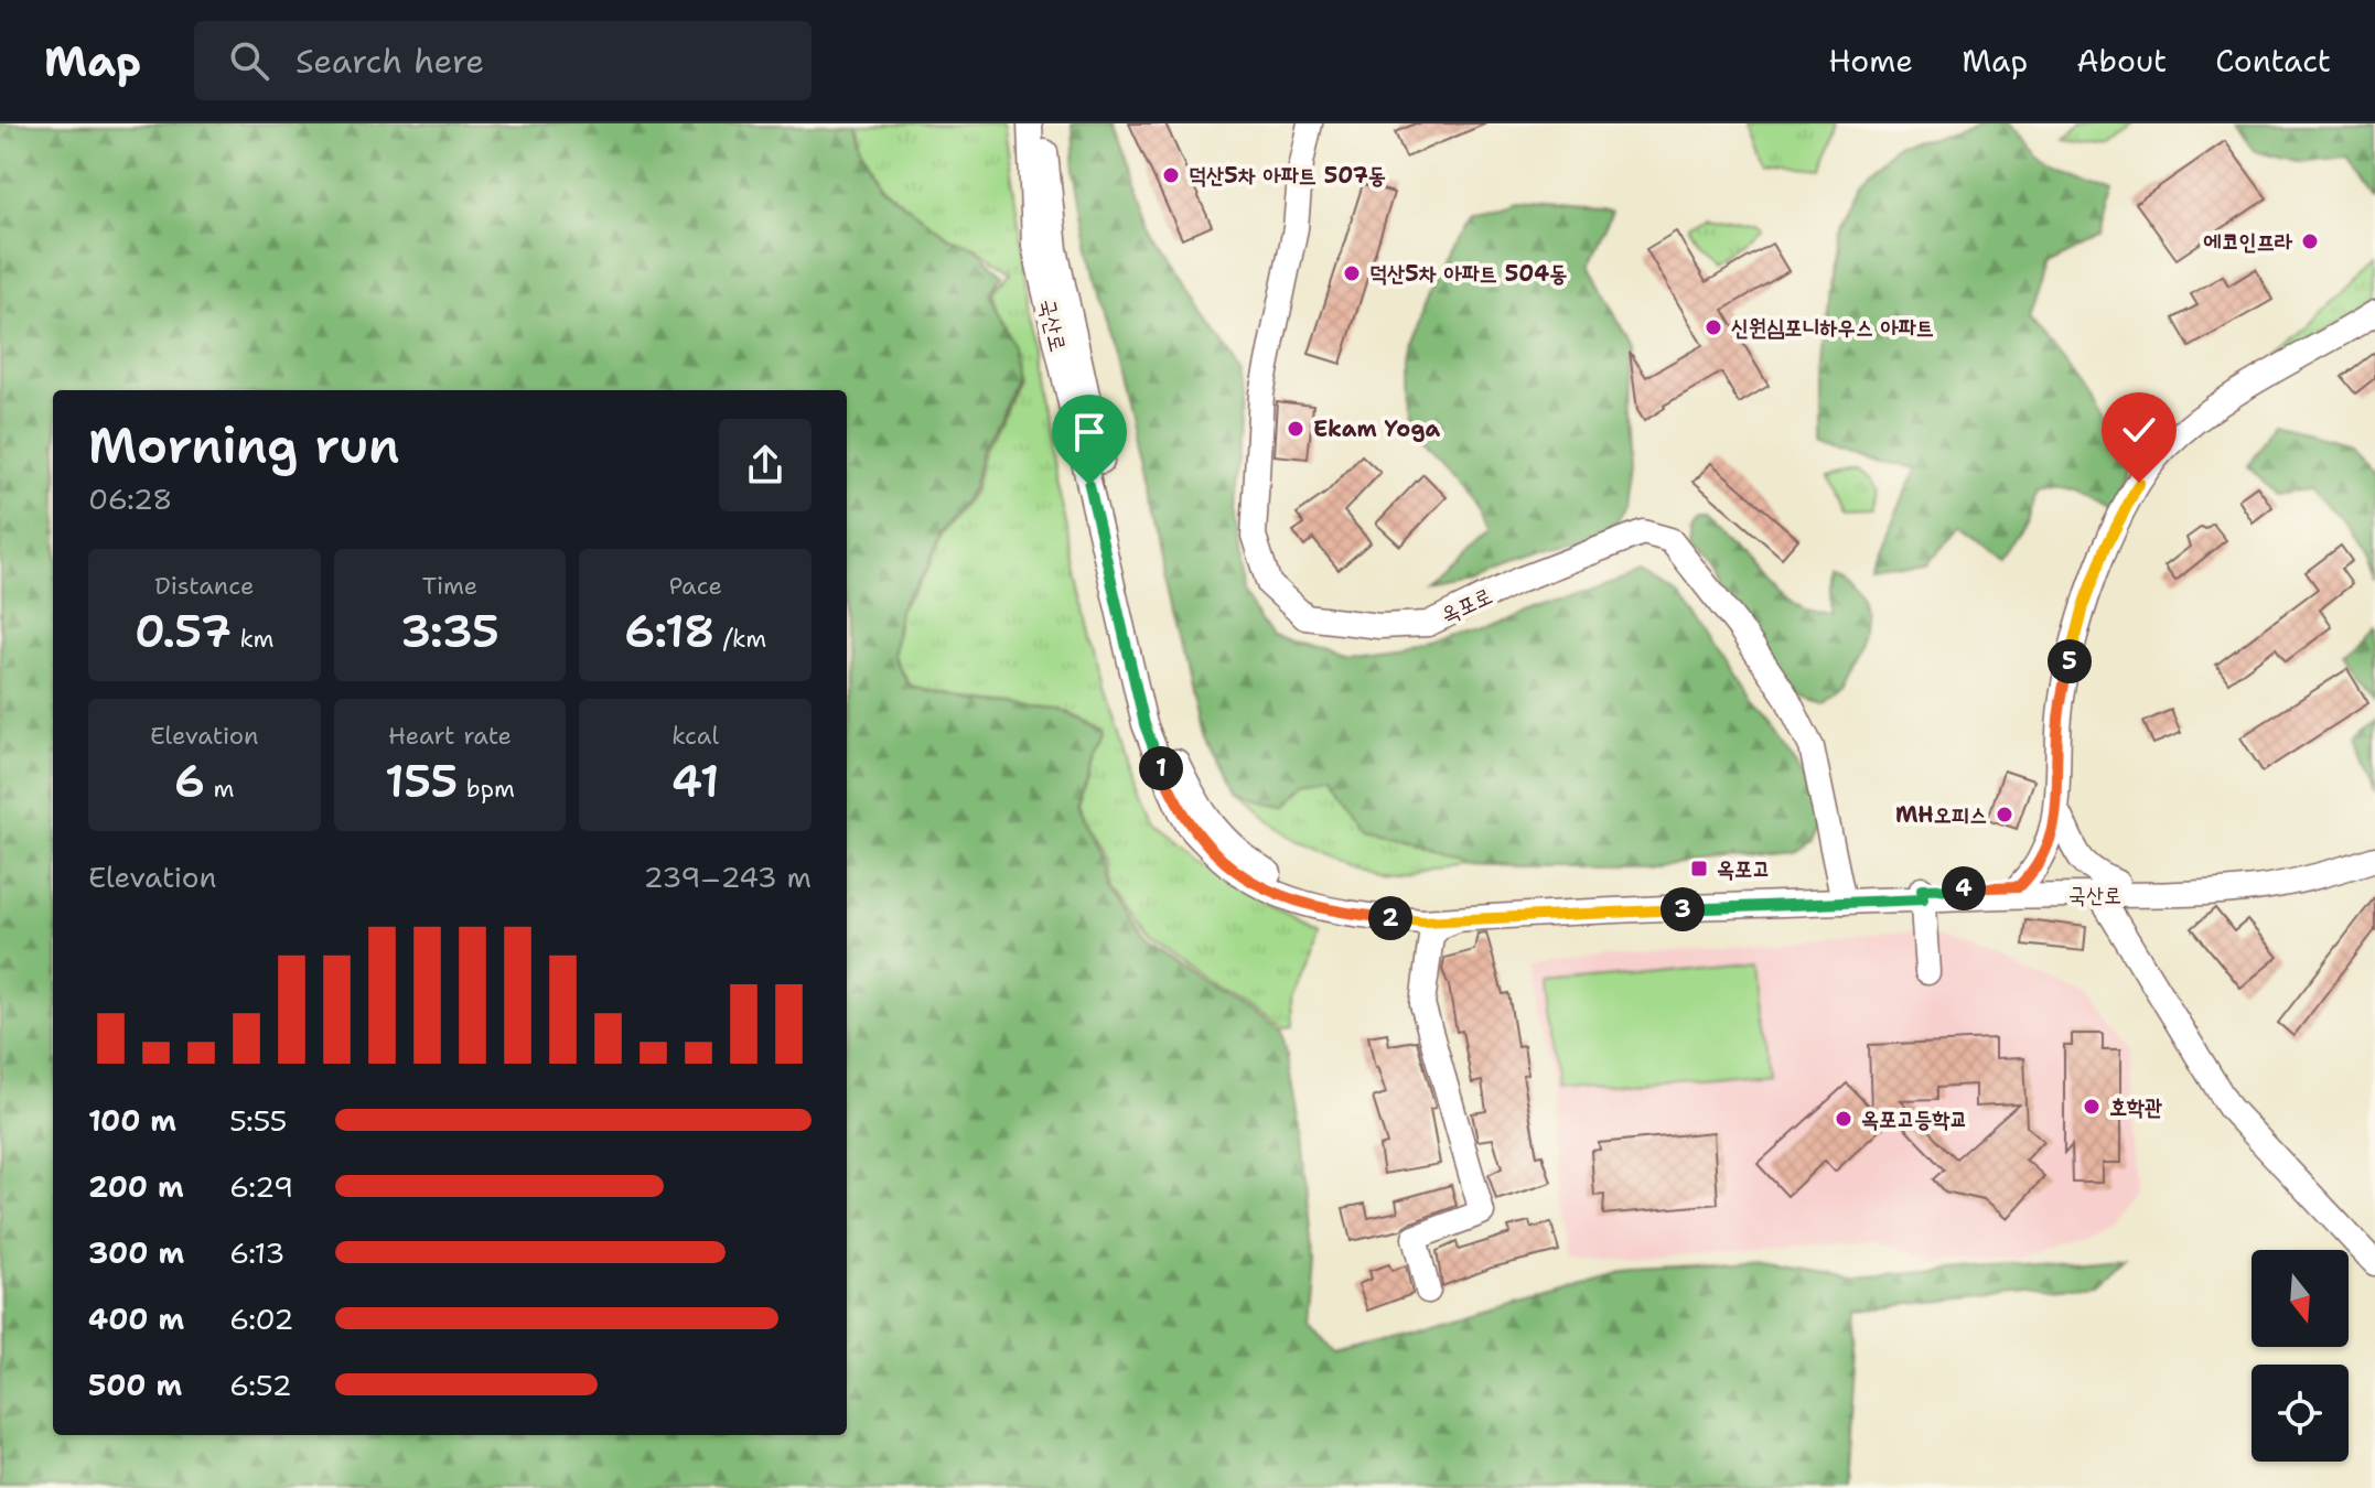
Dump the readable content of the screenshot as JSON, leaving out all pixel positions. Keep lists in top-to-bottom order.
{
  "streets": {
    "street": ["국산로", "옥포로"]
  },
  "crossings": [
    ["국산로", "옥포로"]
  ],
  "places": {
    "other": [
      "덕산5차 아파트 507동",
      "에코인프라",
      "덕산5차 아파트 504동",
      "신원심포니하우스 아파트",
      "Ekam Yoga",
      "MH오피스",
      "호학관",
      "옥포고등학교"
    ],
    "transit": ["옥포고"]
  },
  "north": "bottom",
  "page": {
    "header": "Map",
    "search": "Search here",
    "nav": [
      "Home",
      "Map",
      "About",
      "Contact"
    ],
    "heading": ["Morning run", "06:28"],
    "stats": [
      ["Distance", "0.57 km"],
      ["Time", "3:35"],
      ["Pace", "6:18 /km"],
      ["Elevation", "6 m"],
      ["Heart rate", "155 bpm"],
      ["kcal", "41"]
    ],
    "pins": [
      "5",
      "1",
      "4",
      "3",
      "2"
    ],
    "chart": ["Elevation", "239–243 m"],
    "list": [
      {
        "name": "100 m",
        "note": "5:55"
      },
      {
        "name": "200 m",
        "note": "6:29"
      },
      {
        "name": "300 m",
        "note": "6:13"
      },
      {
        "name": "400 m",
        "note": "6:02"
      },
      {
        "name": "500 m",
        "note": "6:52"
      }
    ]
  }
}
